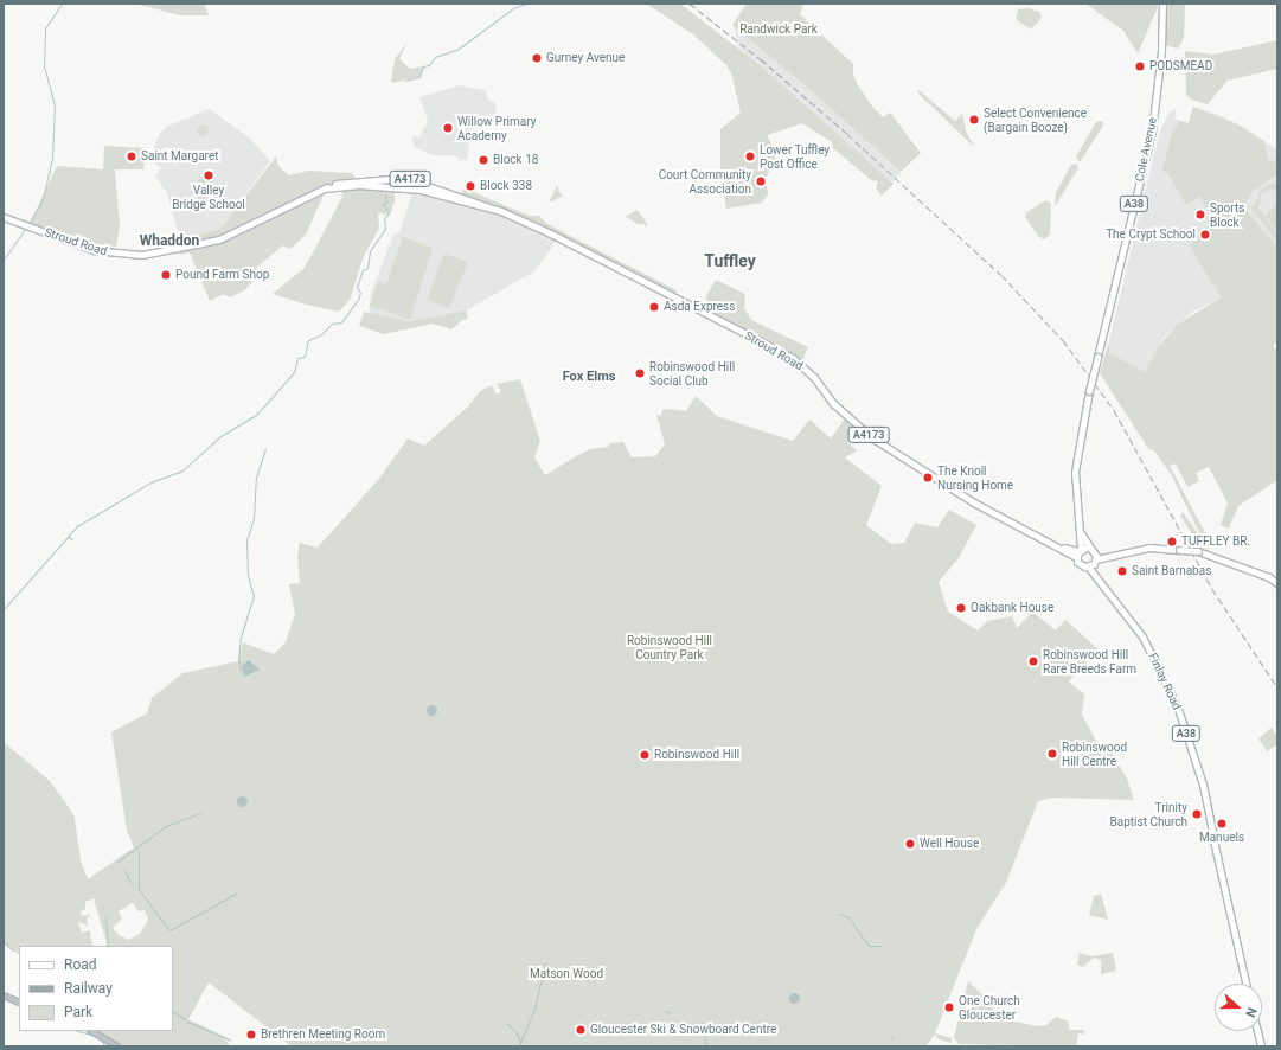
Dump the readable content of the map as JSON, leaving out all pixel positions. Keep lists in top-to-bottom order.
{
  "streets": {
    "highway": ["Cole Avenue", "A38", "Finlay Road"],
    "main road": ["A4173", "Stroud Road"]
  },
  "crossings": [
    ["Cole Avenue", "A38"],
    ["A38", "Stroud Road"],
    ["A38", "Finlay Road"]
  ],
  "districts": ["Whaddon", "Tuffley", "Fox Elms"],
  "parks": ["Randwick Park", "Robinswood Hill Country Park", "Matson Wood"],
  "places": [
    "Gurney Avenue",
    "PODSMEAD",
    "Select Convenience (Bargain Booze)",
    "Willow Primary Academy",
    "Saint Margaret",
    "Lower Tuffley Post Office",
    "Block 18",
    "Valley Bridge School",
    "Court Community Association",
    "Block 338",
    "Sports Block",
    "The Crypt School",
    "Pound Farm Shop",
    "Asda Express",
    "Robinswood Hill Social Club",
    "The Knoll Nursing Home",
    "TUFFLEY BR.",
    "Saint Barnabas",
    "Oakbank House",
    "Robinswood Hill Rare Breeds Farm",
    "Robinswood Hill Centre",
    "Robinswood Hill",
    "Trinity Baptist Church",
    "Manuels",
    "Well House",
    "One Church Gloucester",
    "Gloucester Ski & Snowboard Centre",
    "Brethren Meeting Room"
  ],
  "legend": ["Road", "Railway", "Park"],
  "north": "right"
}
